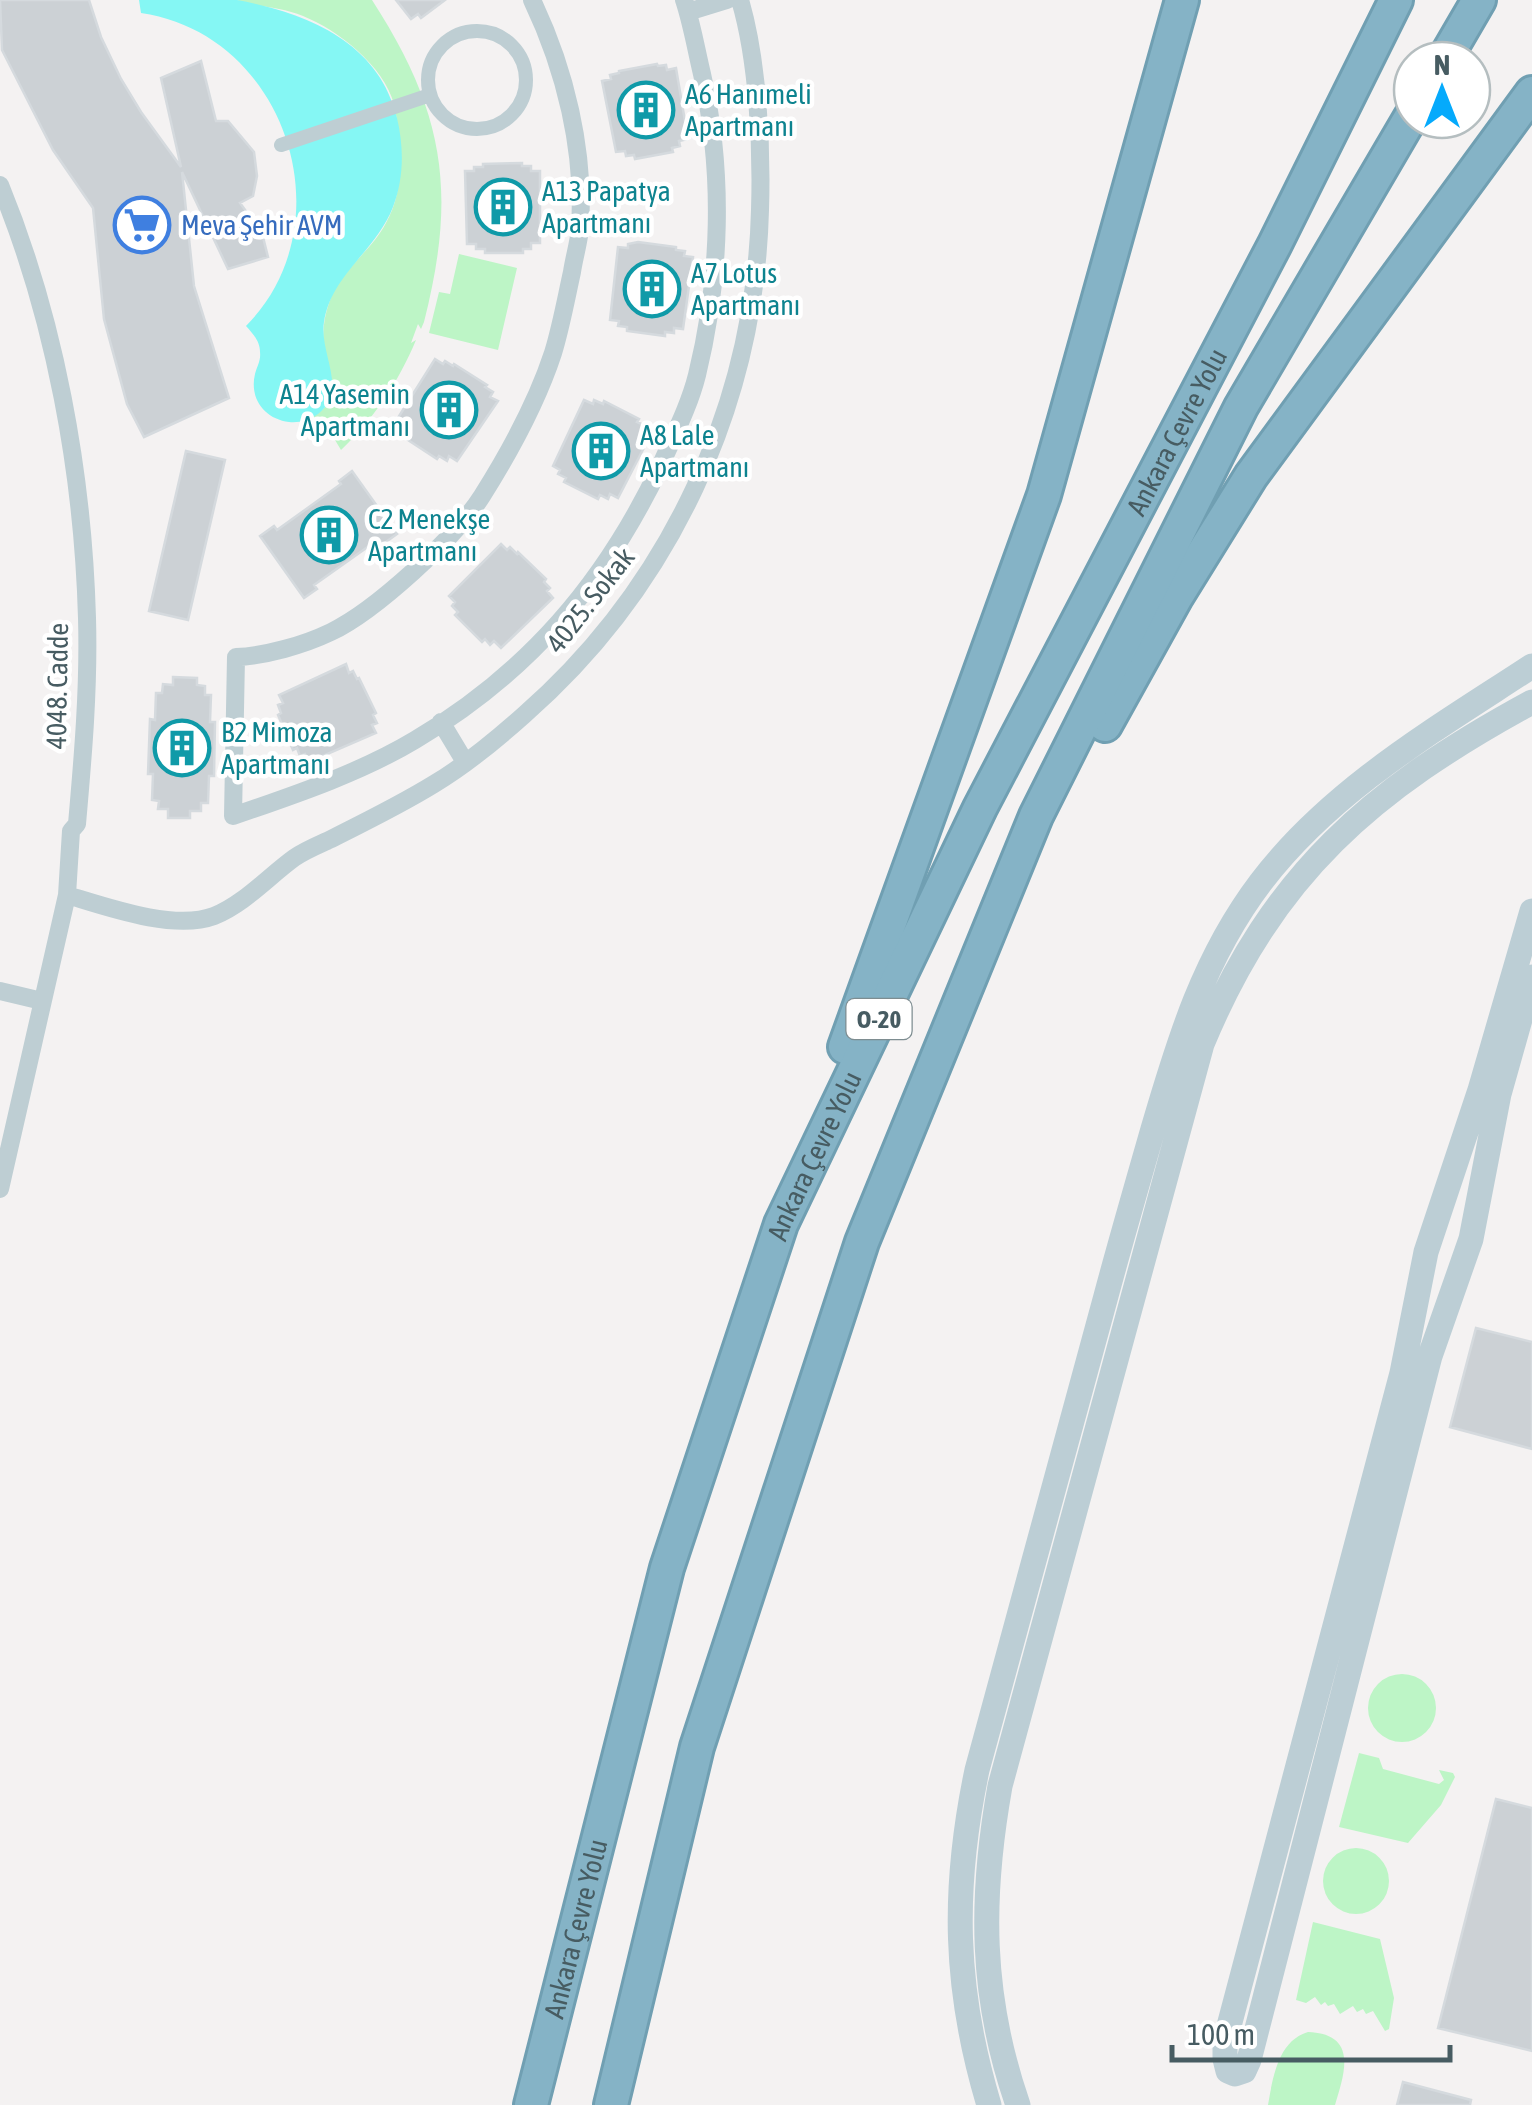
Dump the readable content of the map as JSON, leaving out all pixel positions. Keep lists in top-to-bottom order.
{
  "streets": {
    "highway": ["Ankara Çevre Yolu", "O-20"],
    "street": ["4025. Sokak", "4048. Cadde"]
  },
  "crossings": [
    ["4025. Sokak", "4048. Cadde"]
  ],
  "places": {
    "building": [
      "A6 Hanımeli Apartmanı",
      "A13 Papatya Apartmanı",
      "A7 Lotus Apartmanı",
      "A14 Yasemin Apartmanı",
      "A8 Lale Apartmanı",
      "C2 Menekşe Apartmanı",
      "B2 Mimoza Apartmanı"
    ],
    "supermarket": ["Meva Şehir AVM"]
  },
  "scale_bar": "100 m",
  "north": "top"
}
